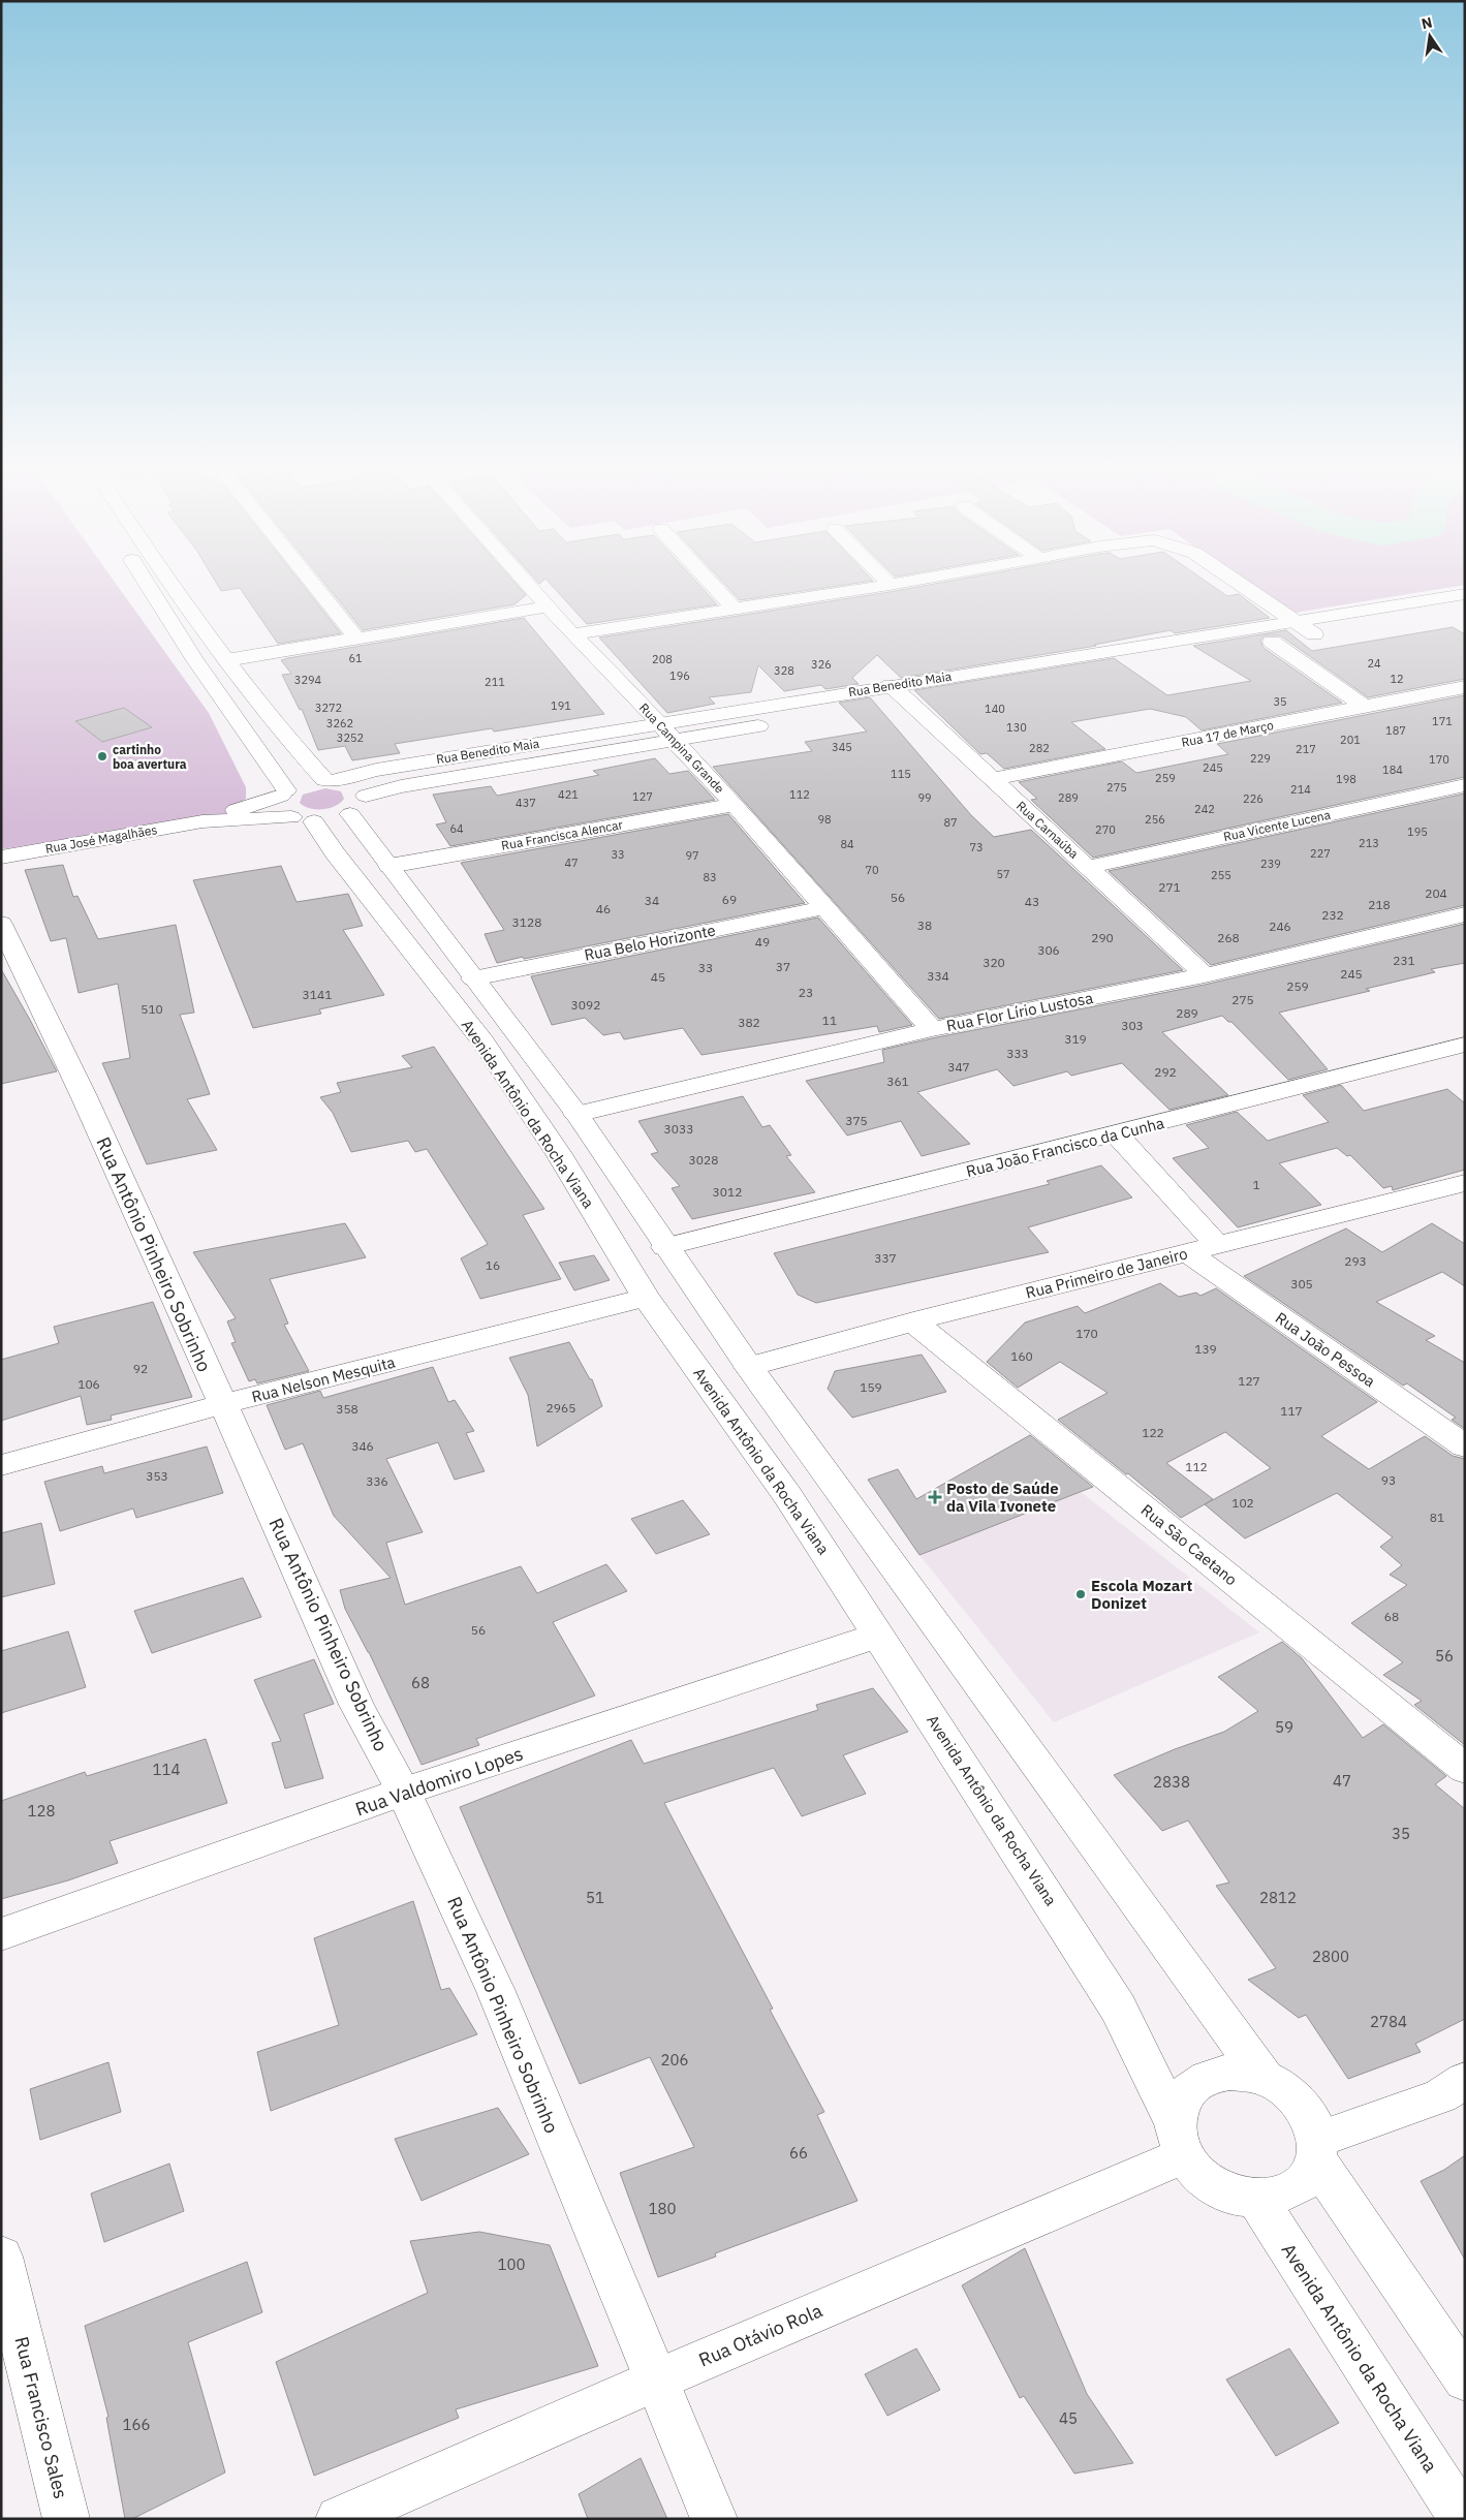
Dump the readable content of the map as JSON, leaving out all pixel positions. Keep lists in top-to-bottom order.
{
  "streets": {
    "street": [
      "Rua Benedito Maia",
      "Rua 17 de Março",
      "Rua Campina Grande",
      "Rua Vicente Lucena",
      "Rua Carnaúba",
      "Rua Francisca Alencar",
      "Rua José Magalhães",
      "Rua Belo Horizonte",
      "Rua Flor Lírio Lustosa",
      "Avenida Antônio da Rocha Viana",
      "Rua João Francisco da Cunha",
      "Rua Antônio Pinheiro Sobrinho",
      "Rua Primeiro de Janeiro",
      "Rua João Pessoa",
      "Rua Nelson Mesquita",
      "Rua São Caetano",
      "Rua Valdomiro Lopes",
      "Rua Otávio Rola",
      "Rua Francisco Sales"
    ]
  },
  "crossings": [
    ["Rua Benedito Maia", "Rua Campina Grande"],
    ["Rua Benedito Maia", "Rua Carnaúba"],
    ["Rua Benedito Maia", "Rua José Magalhães"],
    ["Rua Benedito Maia", "Avenida Antônio da Rocha Viana"],
    ["Rua 17 de Março", "Rua Carnaúba"],
    ["Rua Campina Grande", "Rua Francisca Alencar"],
    ["Rua Campina Grande", "Rua Belo Horizonte"],
    ["Rua Campina Grande", "Rua Flor Lírio Lustosa"],
    ["Rua Vicente Lucena", "Rua Carnaúba"],
    ["Rua Carnaúba", "Rua Flor Lírio Lustosa"],
    ["Rua Francisca Alencar", "Avenida Antônio da Rocha Viana"],
    ["Rua José Magalhães", "Avenida Antônio da Rocha Viana"],
    ["Rua Belo Horizonte", "Avenida Antônio da Rocha Viana"],
    ["Rua Flor Lírio Lustosa", "Avenida Antônio da Rocha Viana"],
    ["Avenida Antônio da Rocha Viana", "Rua João Francisco da Cunha"],
    ["Avenida Antônio da Rocha Viana", "Rua Primeiro de Janeiro"],
    ["Avenida Antônio da Rocha Viana", "Rua Nelson Mesquita"],
    ["Avenida Antônio da Rocha Viana", "Rua Valdomiro Lopes"],
    ["Avenida Antônio da Rocha Viana", "Rua Otávio Rola"],
    ["Rua Antônio Pinheiro Sobrinho", "Rua Nelson Mesquita"],
    ["Rua Antônio Pinheiro Sobrinho", "Rua Valdomiro Lopes"],
    ["Rua Antônio Pinheiro Sobrinho", "Rua Otávio Rola"],
    ["Rua Primeiro de Janeiro", "Rua João Pessoa"],
    ["Rua Primeiro de Janeiro", "Rua São Caetano"]
  ],
  "places": {
    "other": ["cartinho boa avertura", "Escola Mozart Donizet"],
    "health": ["Posto de Saúde da Vila Ivonete"]
  },
  "house_numbers": [
    "61",
    "208",
    "24",
    "326",
    "328",
    "196",
    "12",
    "3294",
    "211",
    "35",
    "191",
    "3272",
    "140",
    "171",
    "3262",
    "130",
    "187",
    "3252",
    "201",
    "345",
    "282",
    "217",
    "229",
    "170",
    "245",
    "184",
    "115",
    "259",
    "198",
    "275",
    "214",
    "421",
    "112",
    "127",
    "99",
    "289",
    "226",
    "437",
    "242",
    "98",
    "256",
    "87",
    "64",
    "270",
    "195",
    "213",
    "84",
    "73",
    "227",
    "33",
    "97",
    "47",
    "239",
    "70",
    "57",
    "255",
    "83",
    "271",
    "204",
    "56",
    "69",
    "34",
    "43",
    "218",
    "46",
    "232",
    "3128",
    "38",
    "246",
    "290",
    "268",
    "49",
    "306",
    "231",
    "320",
    "37",
    "33",
    "245",
    "334",
    "45",
    "259",
    "23",
    "3141",
    "275",
    "3092",
    "510",
    "289",
    "11",
    "382",
    "303",
    "319",
    "333",
    "347",
    "292",
    "361",
    "375",
    "3033",
    "3028",
    "1",
    "3012",
    "337",
    "293",
    "16",
    "305",
    "170",
    "139",
    "160",
    "92",
    "127",
    "106",
    "159",
    "2965",
    "358",
    "117",
    "122",
    "346",
    "112",
    "353",
    "93",
    "336",
    "102",
    "81",
    "68",
    "56",
    "56",
    "68",
    "59",
    "114",
    "47",
    "2838",
    "128",
    "35",
    "51",
    "2812",
    "2800",
    "2784",
    "206",
    "66",
    "180",
    "100",
    "45",
    "166"
  ],
  "north": "top"
}
